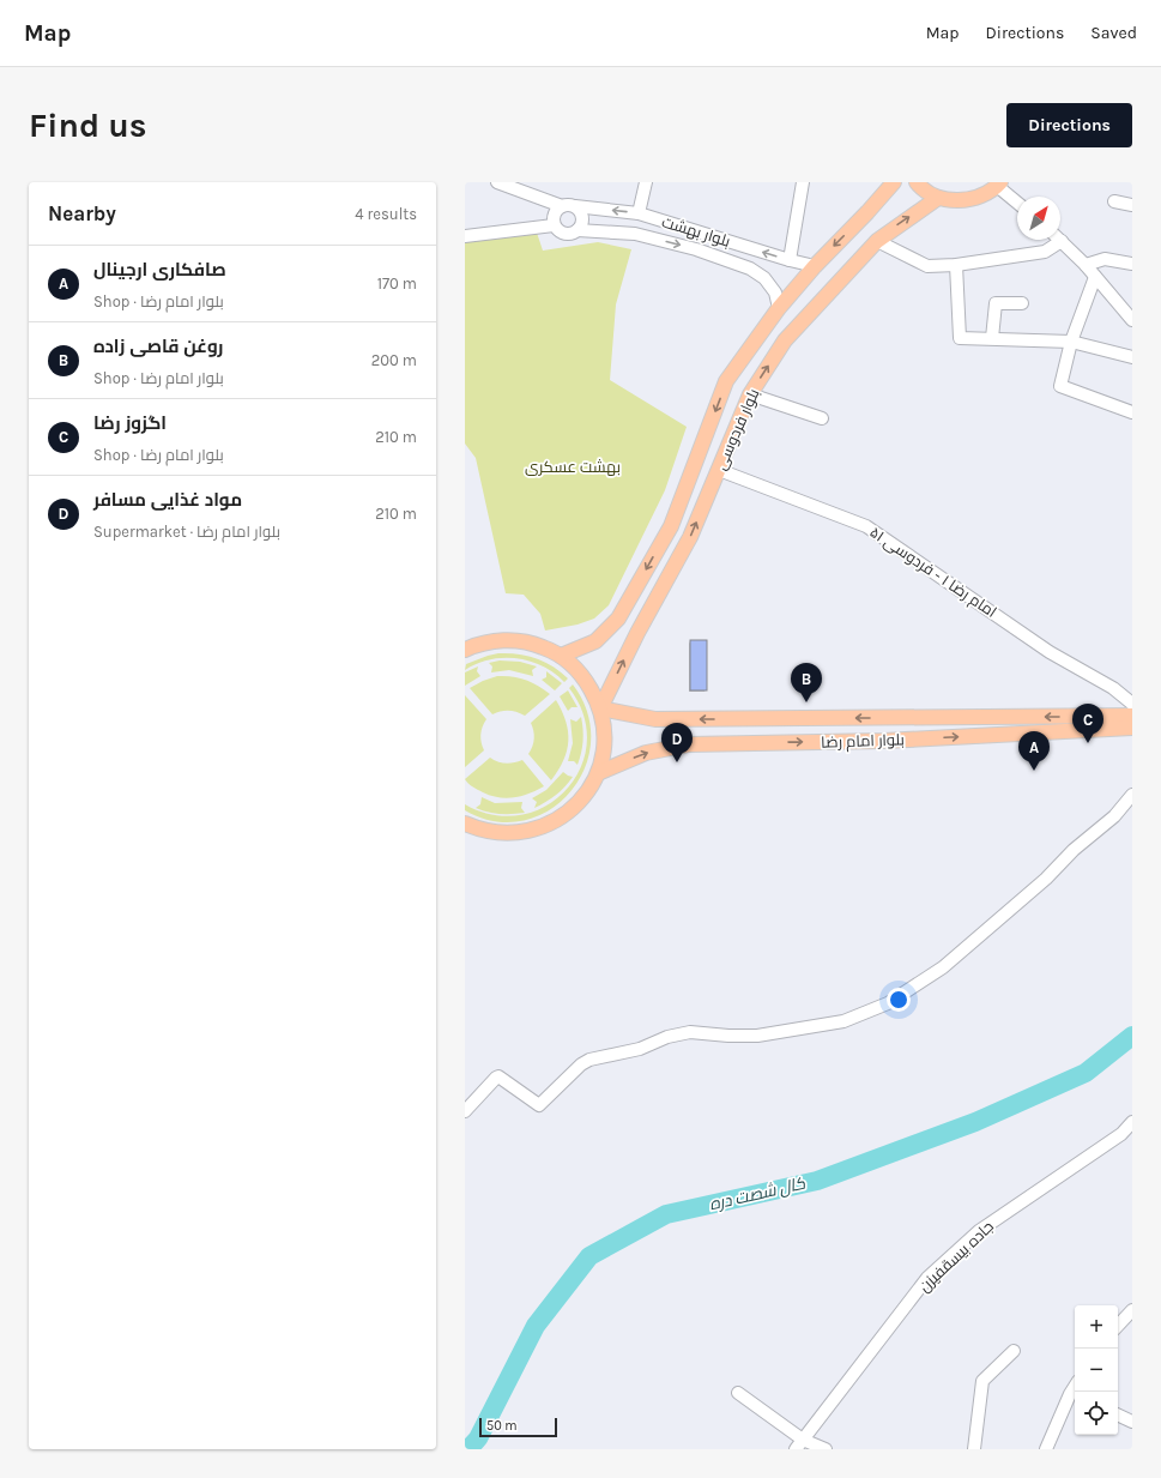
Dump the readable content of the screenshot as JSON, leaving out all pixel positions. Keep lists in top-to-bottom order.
{
  "streets": {
    "main road": ["بلوار فردوسی", "بلوار امام رضا"],
    "street": ["بلوار بهشت", "امام رضا ۱ - فردوسی ۵۱", "جاده بیسقفیزن"]
  },
  "crossings": [
    ["بلوار بهشت", "بلوار فردوسی"],
    ["بلوار فردوسی", "امام رضا ۱ - فردوسی ۵۱"],
    ["بلوار فردوسی", "بلوار امام رضا"]
  ],
  "water": ["کال شصت دره"],
  "parks": ["بهشت عسکری"],
  "scale_bar": "50 m",
  "north": "top right",
  "page": {
    "header": "Map",
    "nav": ["Map", "Directions", "Saved"],
    "buttons": "Directions",
    "title": "Find us",
    "heading": ["Nearby", "4 results"],
    "list": [
      {
        "mark": "A",
        "name": "صافکاری ارجینال",
        "note": "Shop · بلوار امام رضا",
        "value": "170 m"
      },
      {
        "mark": "B",
        "name": "روغن قاصی زاده",
        "note": "Shop · بلوار امام رضا",
        "value": "200 m"
      },
      {
        "mark": "C",
        "name": "اگزوز رضا",
        "note": "Shop · بلوار امام رضا",
        "value": "210 m"
      },
      {
        "mark": "D",
        "name": "مواد غذایی مسافر",
        "note": "Supermarket · بلوار امام رضا",
        "value": "210 m"
      }
    ],
    "pins": [
      "B",
      "C",
      "D",
      "A"
    ],
    "map_buttons": ["+", "−"],
    "scale": "50 m"
  }
}
